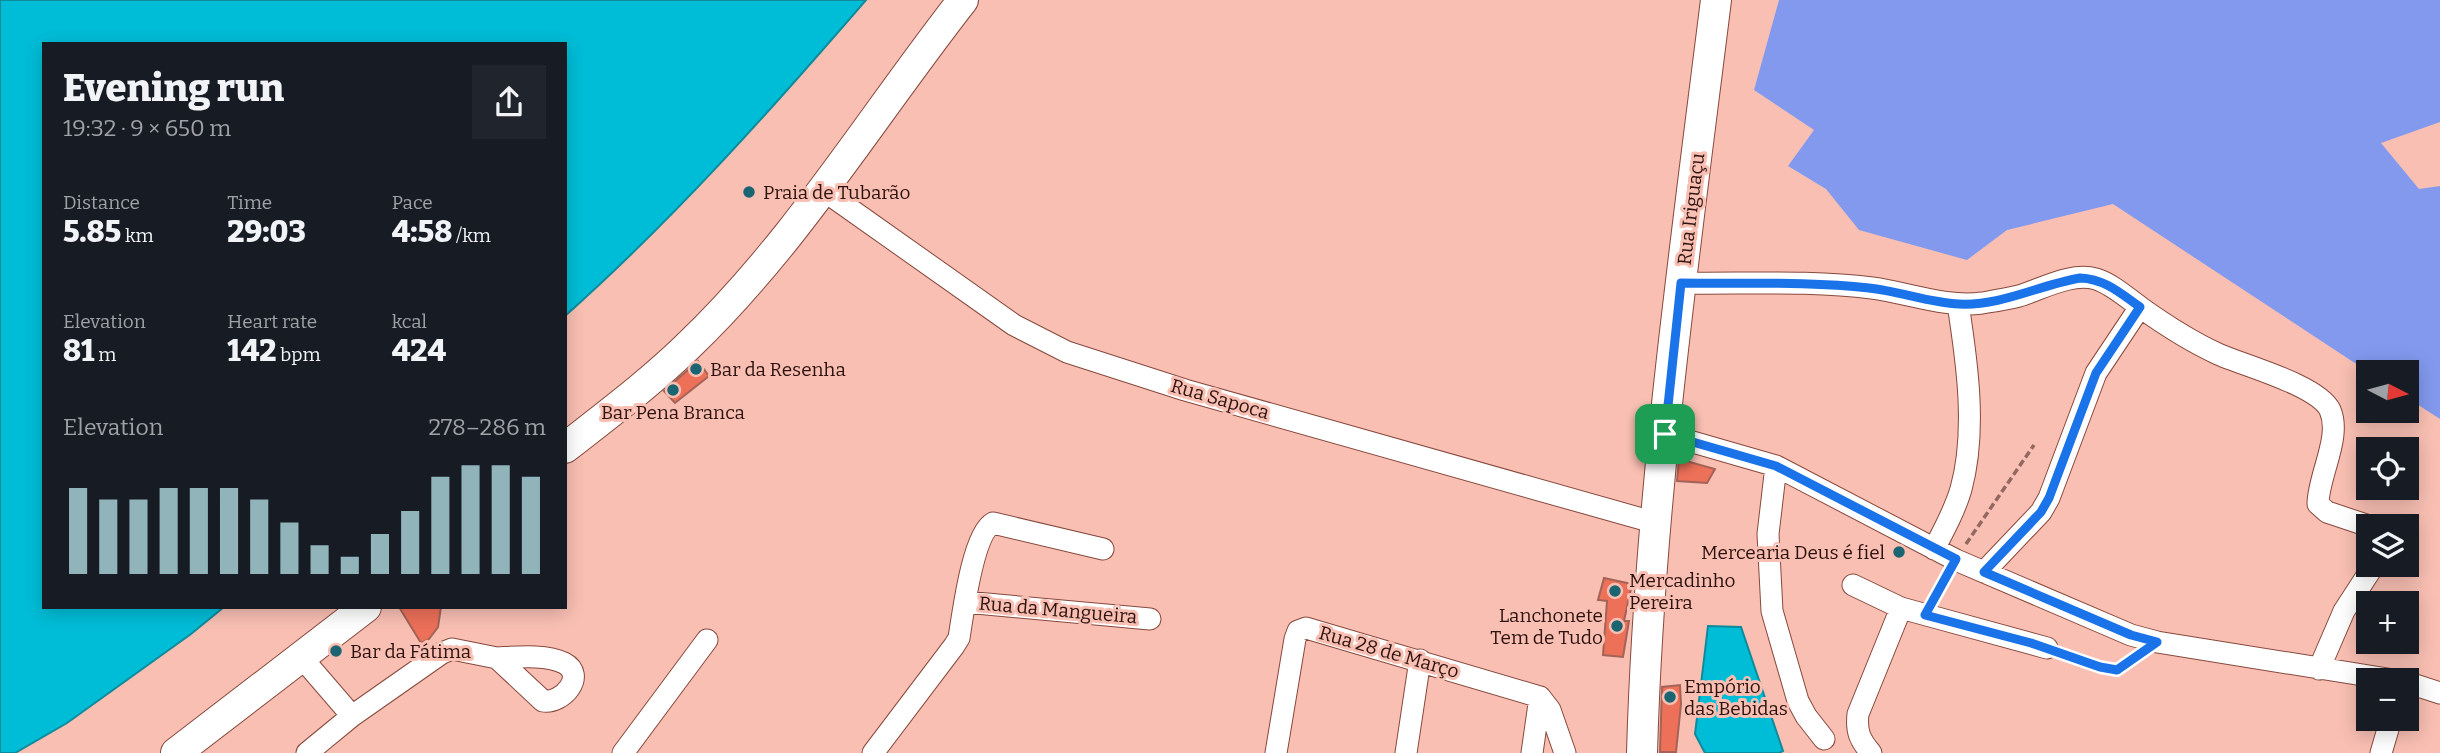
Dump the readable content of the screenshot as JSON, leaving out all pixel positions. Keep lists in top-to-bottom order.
{
  "streets": {
    "main road": ["Rua Iriguaçu"],
    "street": ["Rua Sapoca", "Rua da Mangueira", "Rua 28 de Março"]
  },
  "crossings": [
    ["Rua Iriguaçu", "Rua Sapoca"]
  ],
  "places": [
    "Praia de Tubarão",
    "Bar da Resenha",
    "Bar Pena Branca",
    "Mercearia Deus é fiel",
    "Mercadinho Pereira",
    "Lanchonete Tem de Tudo",
    "Bar da Fátima",
    "Empório das Bebidas"
  ],
  "north": "right",
  "page": {
    "heading": ["Evening run", "19:32 · 9 × 650 m"],
    "stats": [
      ["Distance", "5.85 km"],
      ["Time", "29:03"],
      ["Pace", "4:58 /km"],
      ["Elevation", "81 m"],
      ["Heart rate", "142 bpm"],
      ["kcal", "424"]
    ],
    "map_buttons": ["+", "−"],
    "chart": ["Elevation", "278–286 m"]
  }
}
